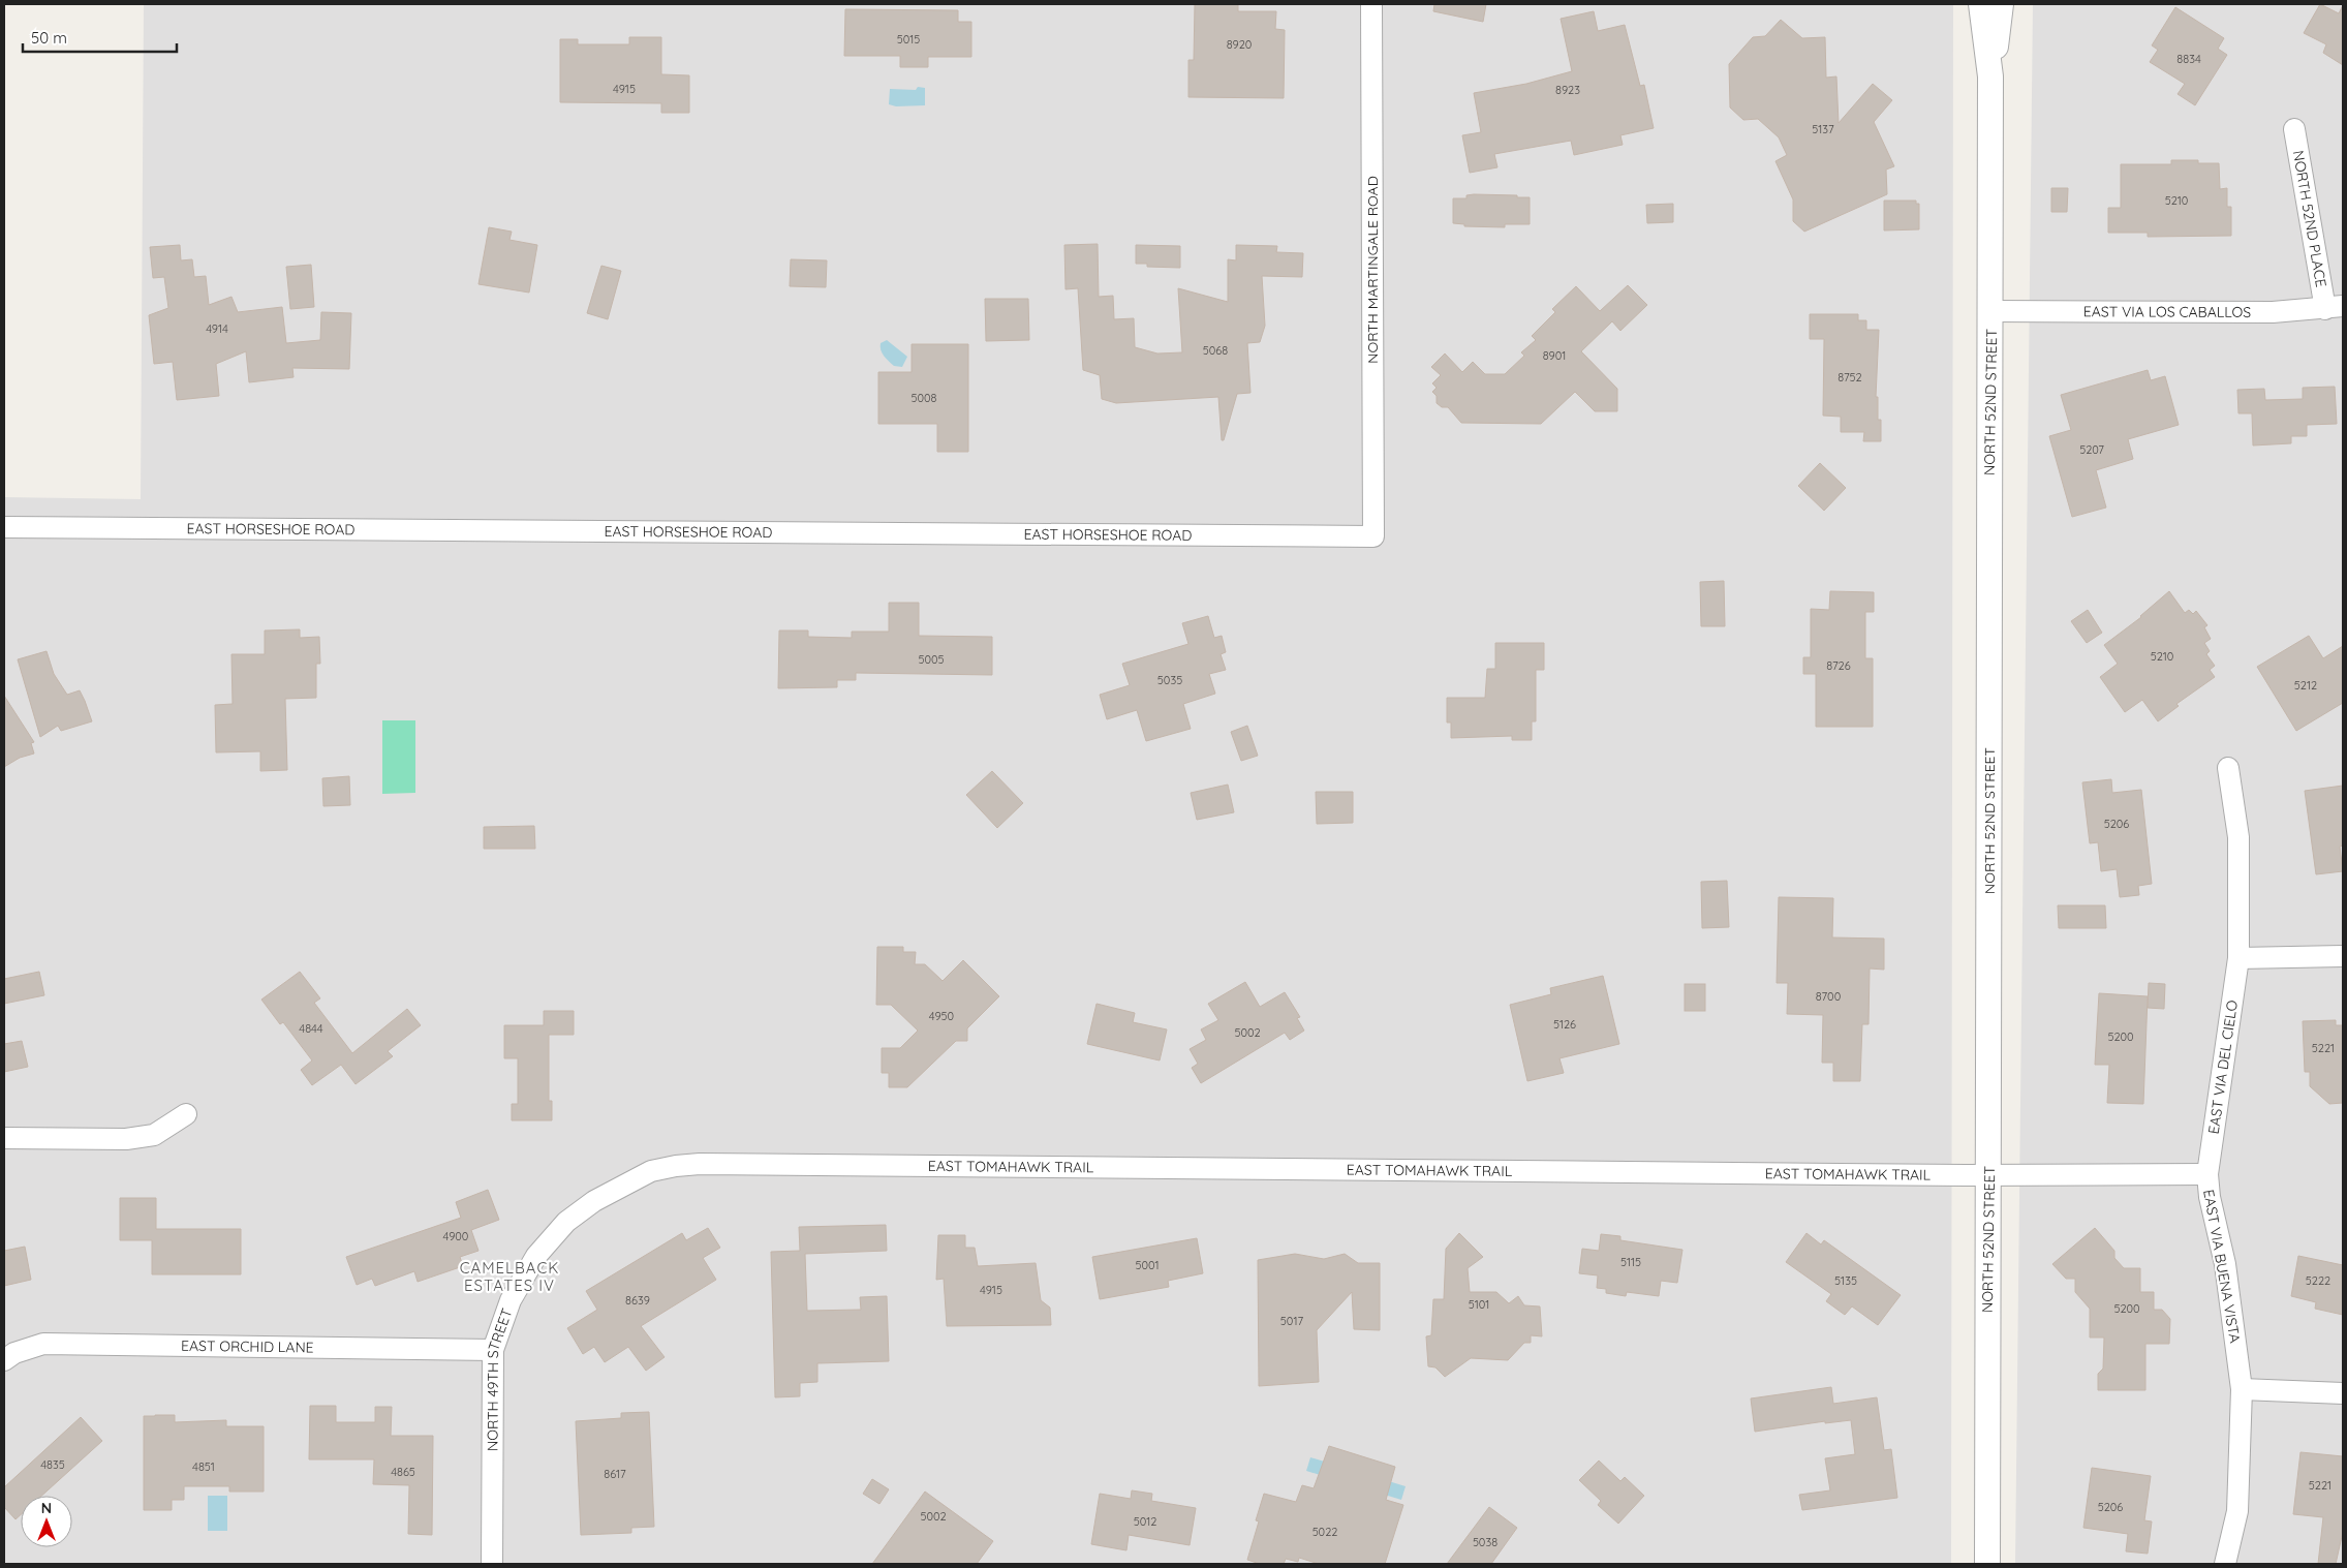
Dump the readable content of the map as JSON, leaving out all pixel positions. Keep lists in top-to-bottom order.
{
  "streets": {
    "street": [
      "NORTH 52ND PLACE",
      "NORTH MARTINGALE ROAD",
      "EAST VIA LOS CABALLOS",
      "NORTH 52ND STREET",
      "EAST HORSESHOE ROAD",
      "EAST VIA DEL CIELO",
      "EAST TOMAHAWK TRAIL",
      "EAST VIA BUENA VISTA",
      "EAST ORCHID LANE",
      "NORTH 49TH STREET"
    ]
  },
  "crossings": [
    ["NORTH 52ND PLACE", "EAST VIA LOS CABALLOS"],
    ["NORTH MARTINGALE ROAD", "EAST HORSESHOE ROAD"],
    ["EAST VIA LOS CABALLOS", "NORTH 52ND STREET"],
    ["NORTH 52ND STREET", "EAST TOMAHAWK TRAIL"],
    ["EAST VIA DEL CIELO", "EAST TOMAHAWK TRAIL"],
    ["EAST VIA DEL CIELO", "EAST VIA BUENA VISTA"],
    ["EAST TOMAHAWK TRAIL", "EAST VIA BUENA VISTA"],
    ["EAST TOMAHAWK TRAIL", "NORTH 49TH STREET"],
    ["EAST ORCHID LANE", "NORTH 49TH STREET"]
  ],
  "districts": ["CAMELBACK ESTATES IV"],
  "house_numbers": [
    "5015",
    "8920",
    "8834",
    "4915",
    "8923",
    "5137",
    "5210",
    "4914",
    "5068",
    "8901",
    "8752",
    "5008",
    "5207",
    "5210",
    "5005",
    "8726",
    "5035",
    "5212",
    "5206",
    "8700",
    "4950",
    "5126",
    "4844",
    "5002",
    "5200",
    "5221",
    "4900",
    "5115",
    "5001",
    "5135",
    "5222",
    "4915",
    "8639",
    "5101",
    "5200",
    "5017",
    "4835",
    "4851",
    "4865",
    "8617",
    "5221",
    "5206",
    "5002",
    "5012",
    "5022",
    "5038"
  ],
  "scale_bar": "50 m",
  "north": "top"
}
